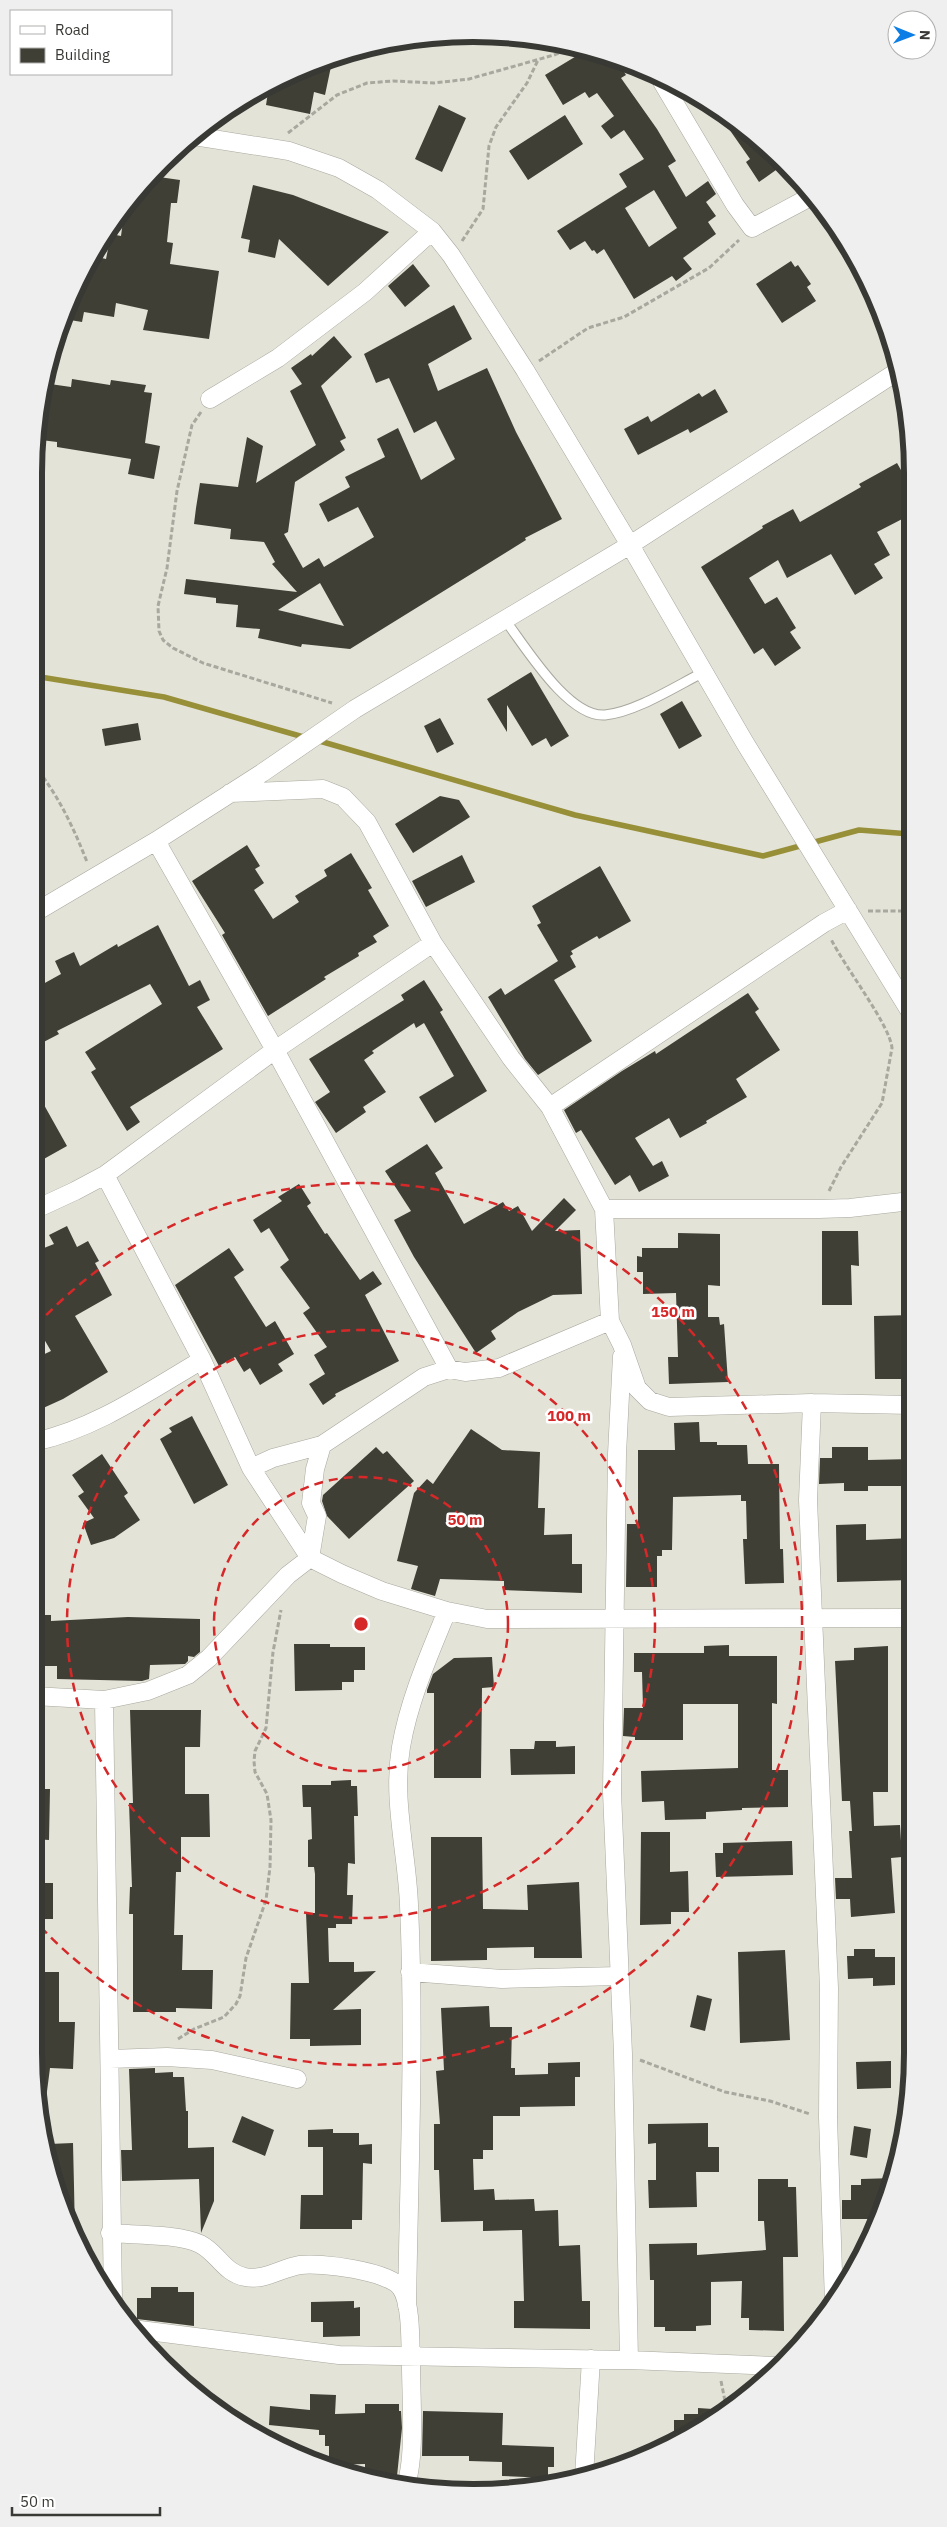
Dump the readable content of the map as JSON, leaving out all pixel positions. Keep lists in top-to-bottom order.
{
  "legend": ["Road", "Building"],
  "scale_bar": "50 m",
  "north": "right",
  "rings": ["150 m", "100 m", "50 m"]
}
